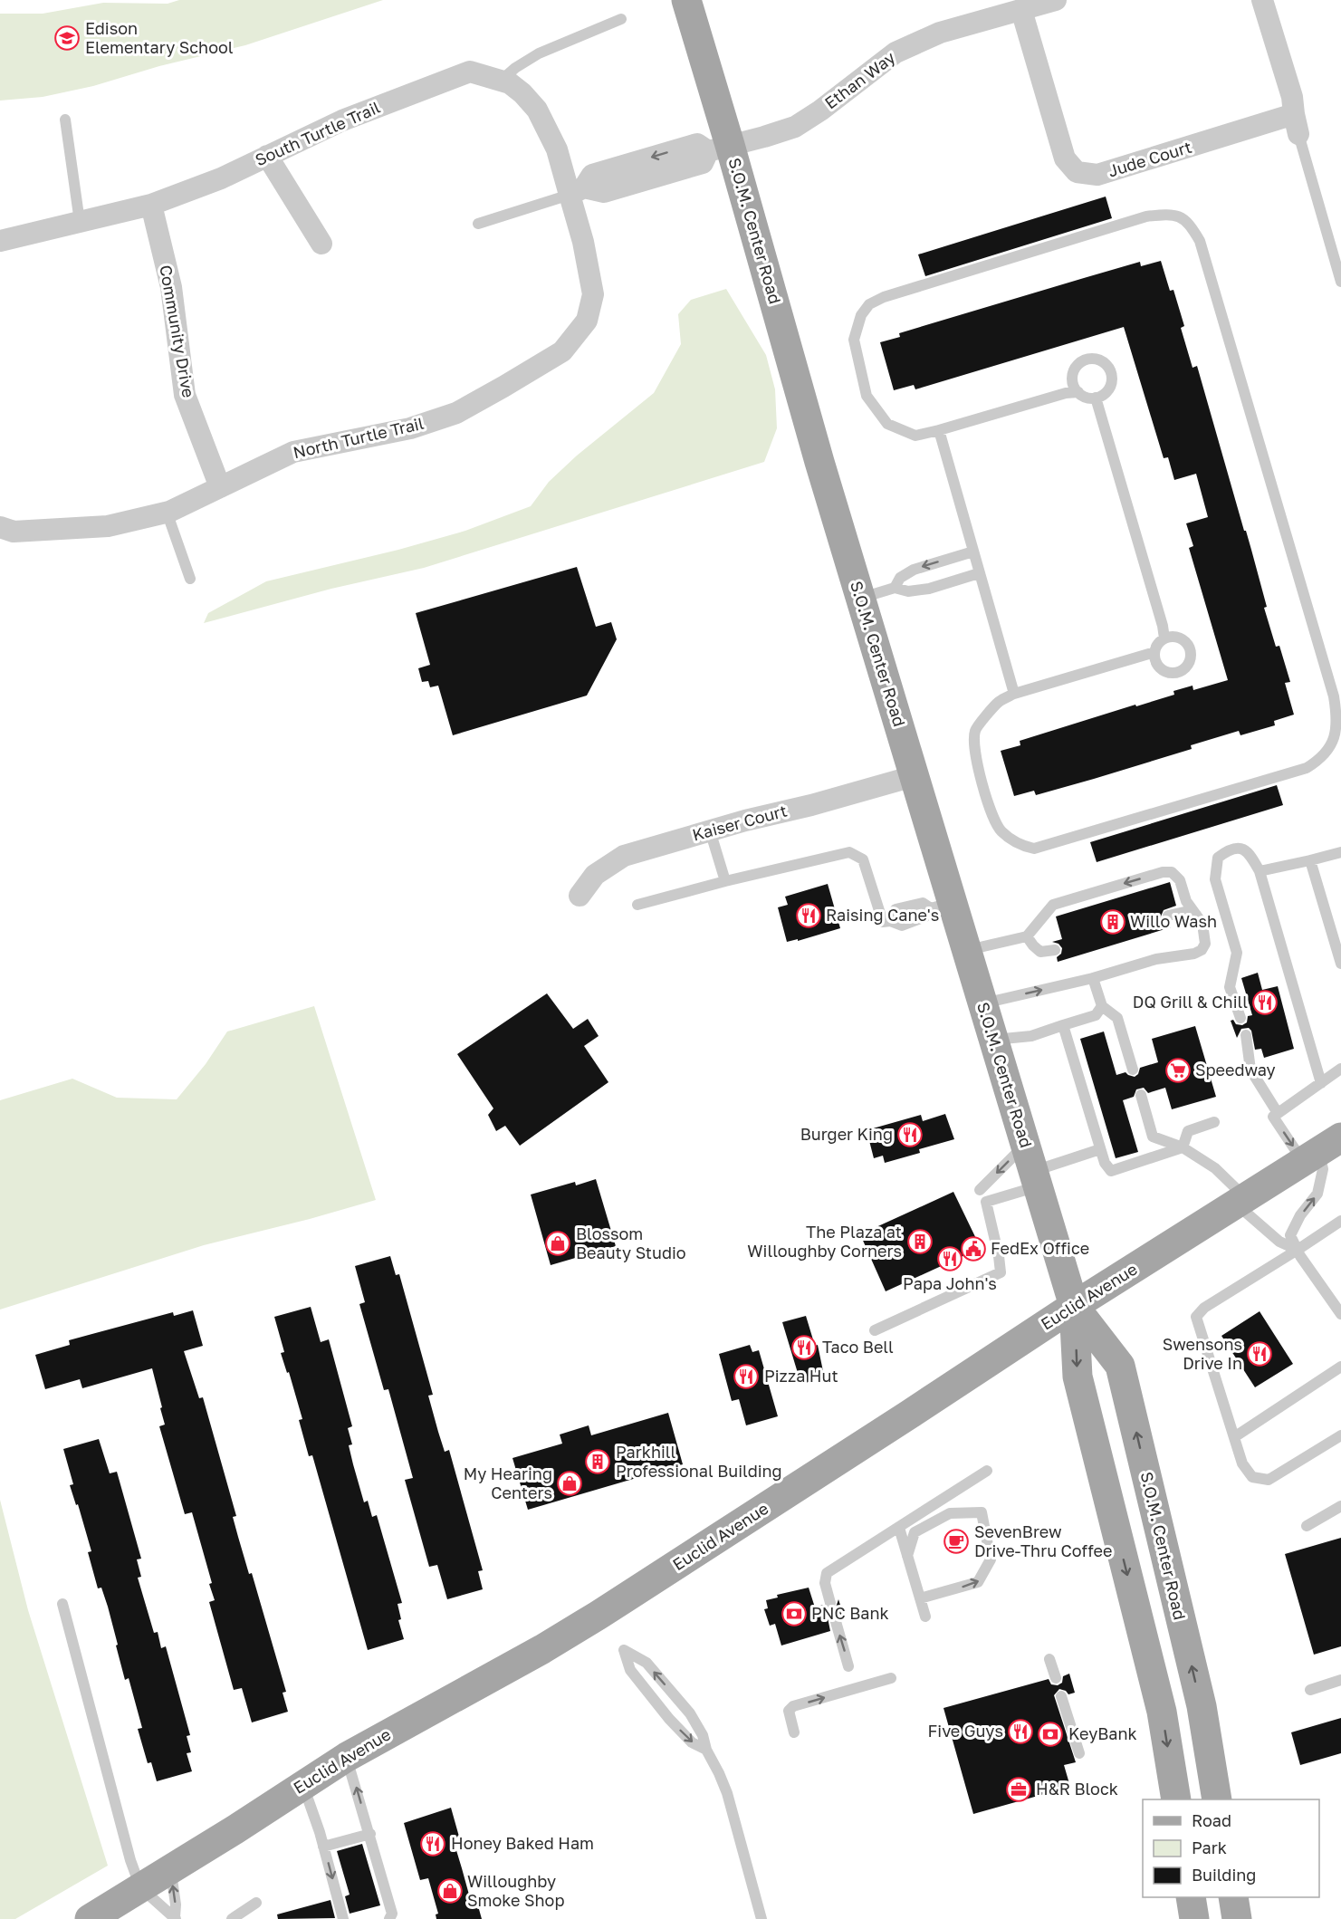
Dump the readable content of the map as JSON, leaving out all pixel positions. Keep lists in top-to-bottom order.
{
  "streets": {
    "main road": ["S.O.M. Center Road", "Euclid Avenue"],
    "street": [
      "Ethan Way",
      "South Turtle Trail",
      "Jude Court",
      "Community Drive",
      "North Turtle Trail",
      "Kaiser Court"
    ]
  },
  "crossings": [
    ["Ethan Way", "Jude Court"],
    ["Ethan Way", "S.O.M. Center Road"],
    ["South Turtle Trail", "Community Drive"],
    ["South Turtle Trail", "North Turtle Trail"],
    ["S.O.M. Center Road", "Kaiser Court"],
    ["S.O.M. Center Road", "Euclid Avenue"],
    ["Community Drive", "North Turtle Trail"]
  ],
  "places": {
    "school or university": ["Edison Elementary School"],
    "restaurant": [
      "Raising Cane's",
      "DQ Grill & Chill",
      "Burger King",
      "Papa John's",
      "Taco Bell",
      "Swensons Drive In",
      "Pizza Hut",
      "Five Guys",
      "Honey Baked Ham"
    ],
    "building": ["Willo Wash", "The Plaza at Willoughby Corners", "Parkhill Professional Building"],
    "supermarket": ["Speedway"],
    "shop": ["Blossom Beauty Studio", "My Hearing Centers", "Willoughby Smoke Shop"],
    "public building": ["FedEx Office"],
    "cafe": ["SevenBrew Drive-Thru Coffee"],
    "bank": ["PNC Bank", "KeyBank"],
    "office": ["H&R Block"]
  },
  "legend": ["Road", "Park", "Building"]
}
